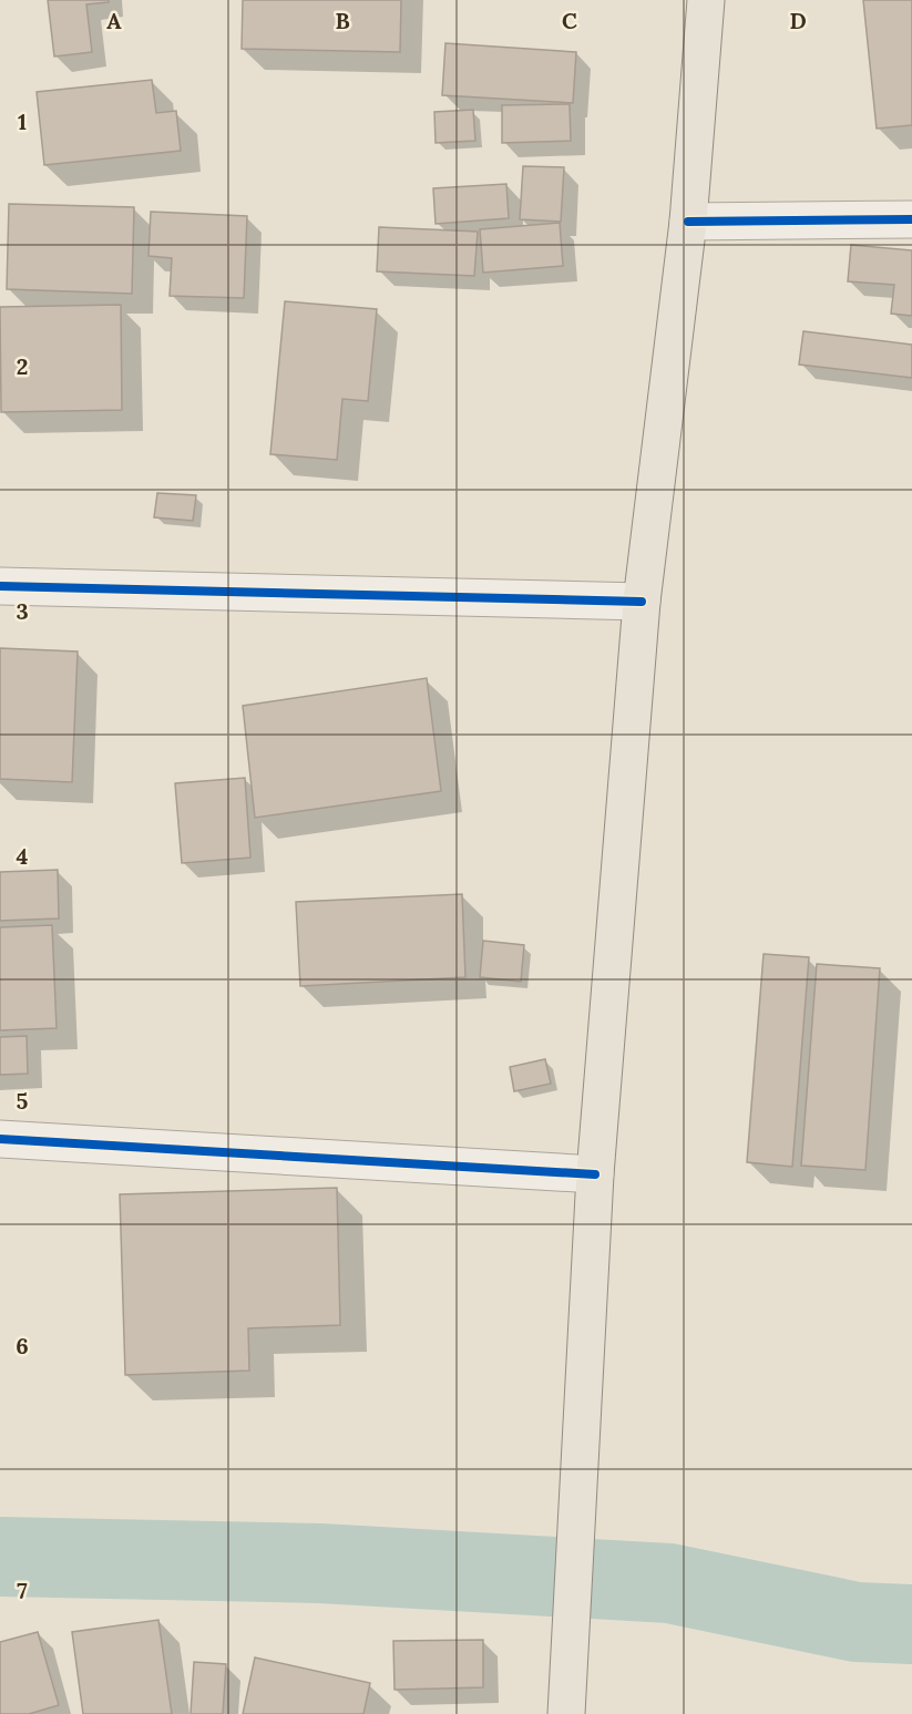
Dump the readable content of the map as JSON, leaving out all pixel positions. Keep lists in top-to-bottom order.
{
  "grid": {
    "columns": [
      "A",
      "B",
      "C",
      "D"
    ],
    "rows": [
      "1",
      "2",
      "3",
      "4",
      "5",
      "6",
      "7"
    ]
  }
}
